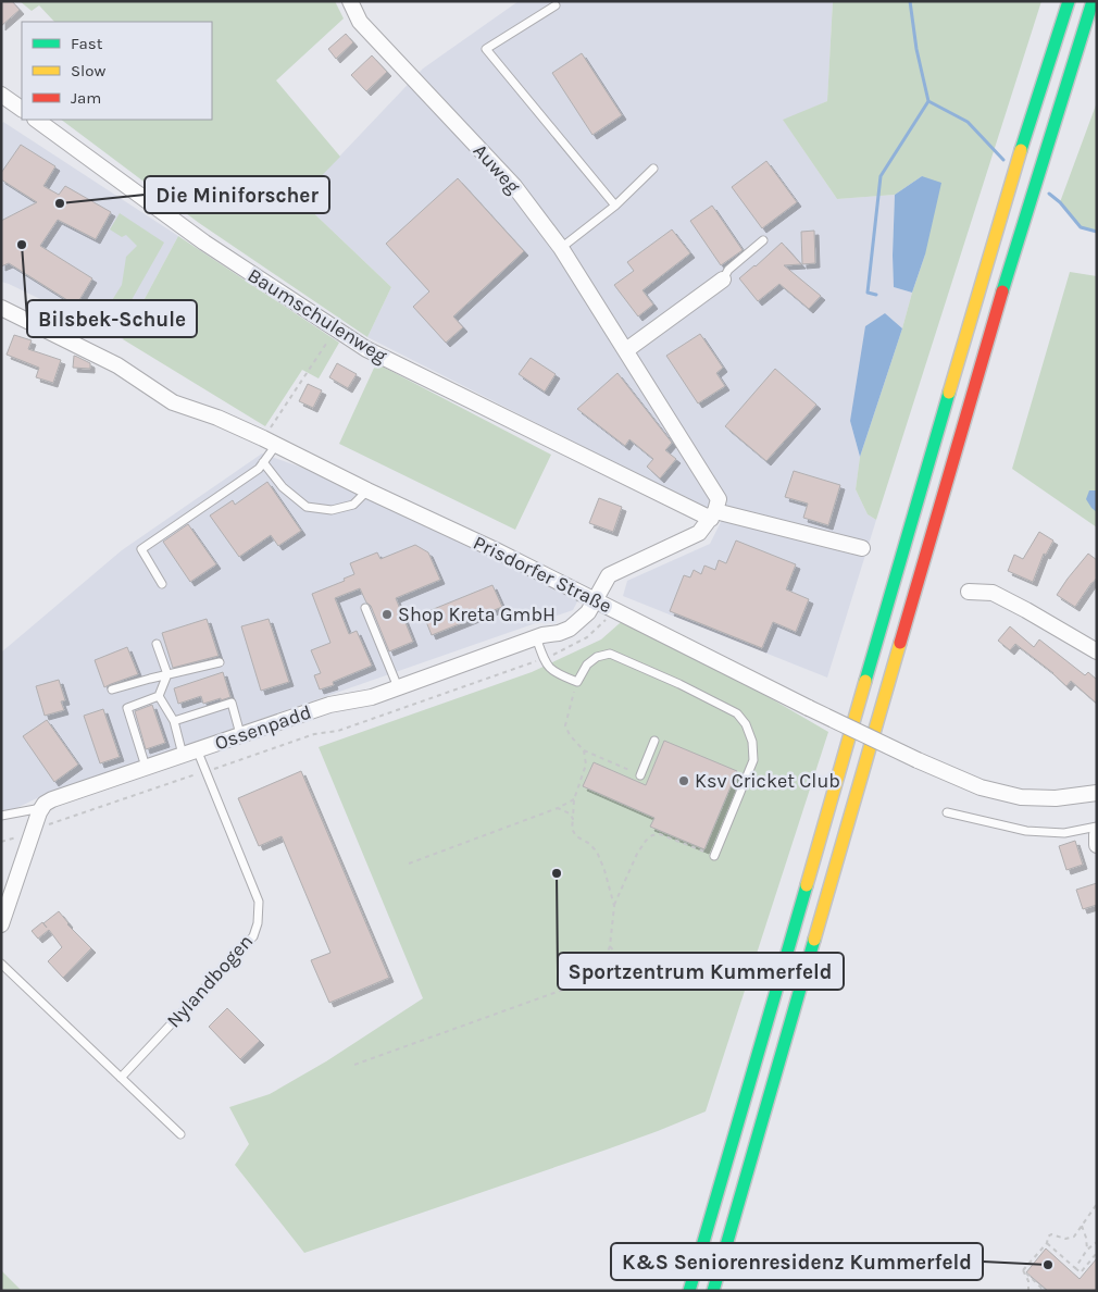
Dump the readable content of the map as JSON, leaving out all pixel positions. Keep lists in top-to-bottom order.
{
  "streets": {
    "street": [
      "Auweg",
      "Baumschulenweg",
      "Prisdorfer Straße",
      "Ossenpadd"
    ],
    "lane": ["Nylandbogen"]
  },
  "crossings": [
    ["Auweg", "Baumschulenweg"],
    ["Prisdorfer Straße", "Ossenpadd"],
    ["Ossenpadd", "Nylandbogen"]
  ],
  "places": [
    "Die Miniforscher",
    "Bilsbek-Schule",
    "Shop Kreta GmbH",
    "Ksv Cricket Club",
    "Sportzentrum Kummerfeld",
    "K&S Seniorenresidenz Kummerfeld"
  ],
  "legend": ["Fast", "Slow", "Jam"]
}
